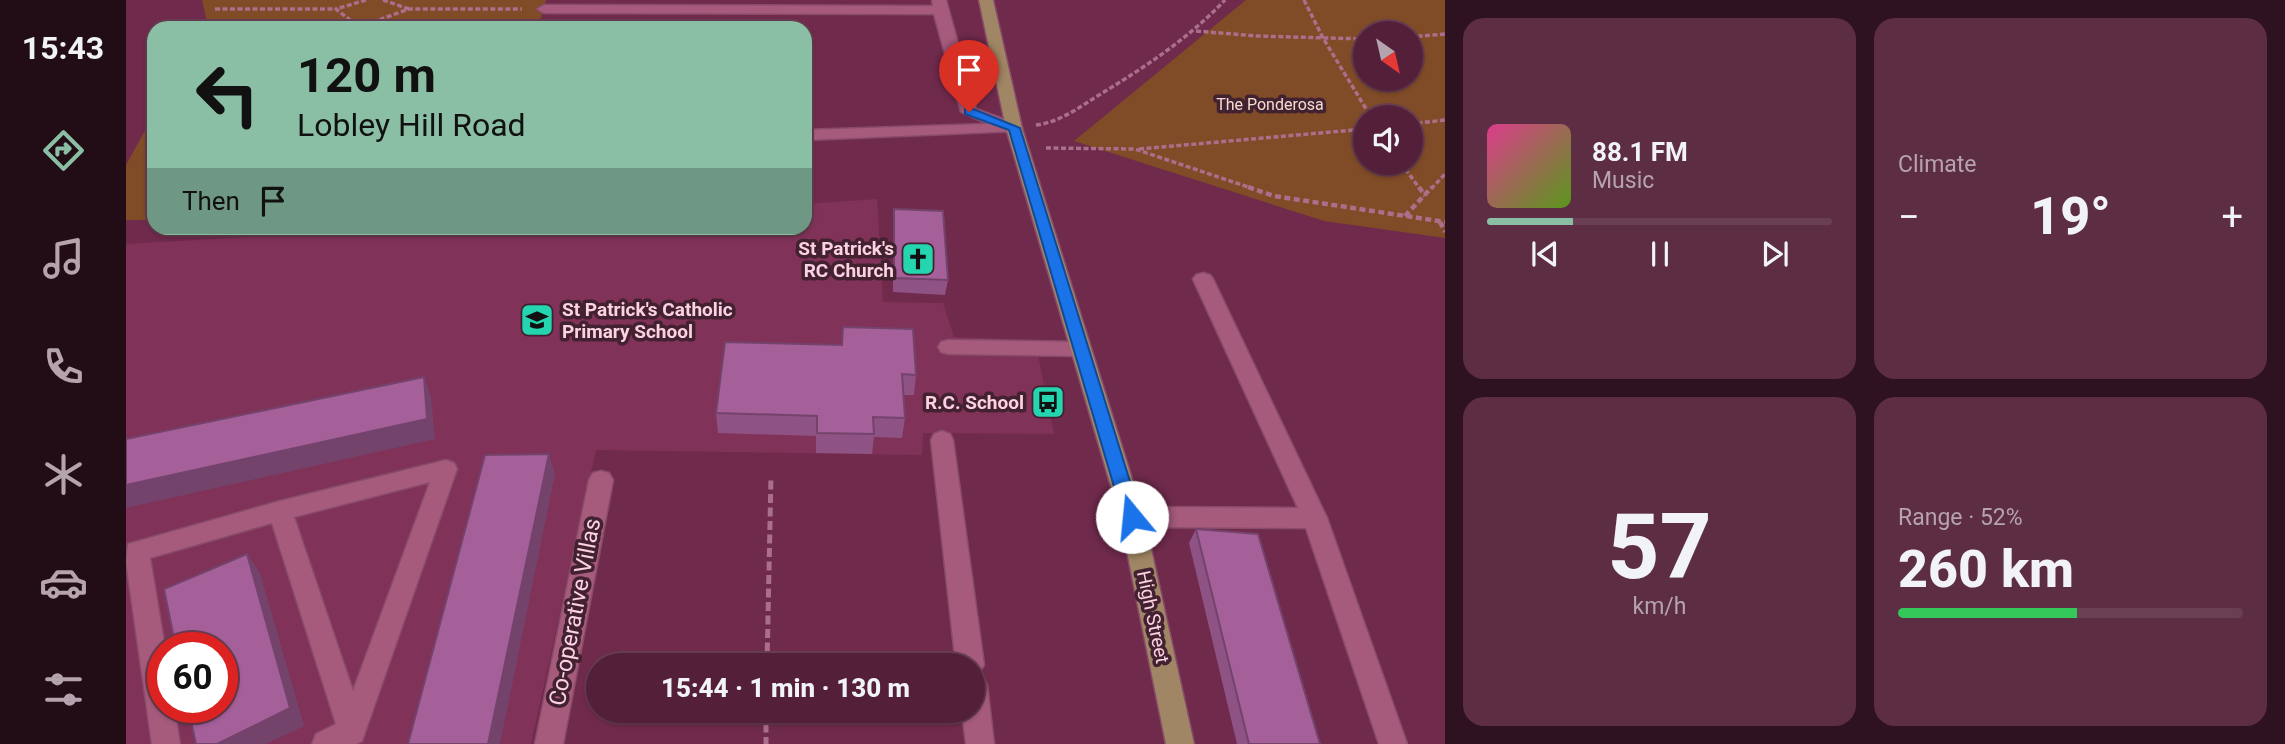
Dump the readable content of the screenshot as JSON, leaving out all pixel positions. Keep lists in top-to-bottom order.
{
  "streets": {
    "main road": ["High Street"],
    "street": ["Co-operative Villas"]
  },
  "parks": ["The Ponderosa"],
  "places": {
    "church": ["St Patrick's RC Church"],
    "school or university": ["St Patrick's Catholic Primary School"],
    "bus stop": ["R.C. School"]
  },
  "north": "bottom right",
  "page": {
    "tabs": "15:43",
    "tile": [
      "Climate",
      ["57", "km/h"],
      ["Range · 52%", "260 km"]
    ],
    "turn": ["120 m", "Lobley Hill Road"],
    "song": ["88.1 FM", "Music"],
    "then": "Then",
    "heat": ["−", "19°", "+"],
    "limit": "60",
    "trip": "15:44 · 1 min · 130 m"
  }
}
